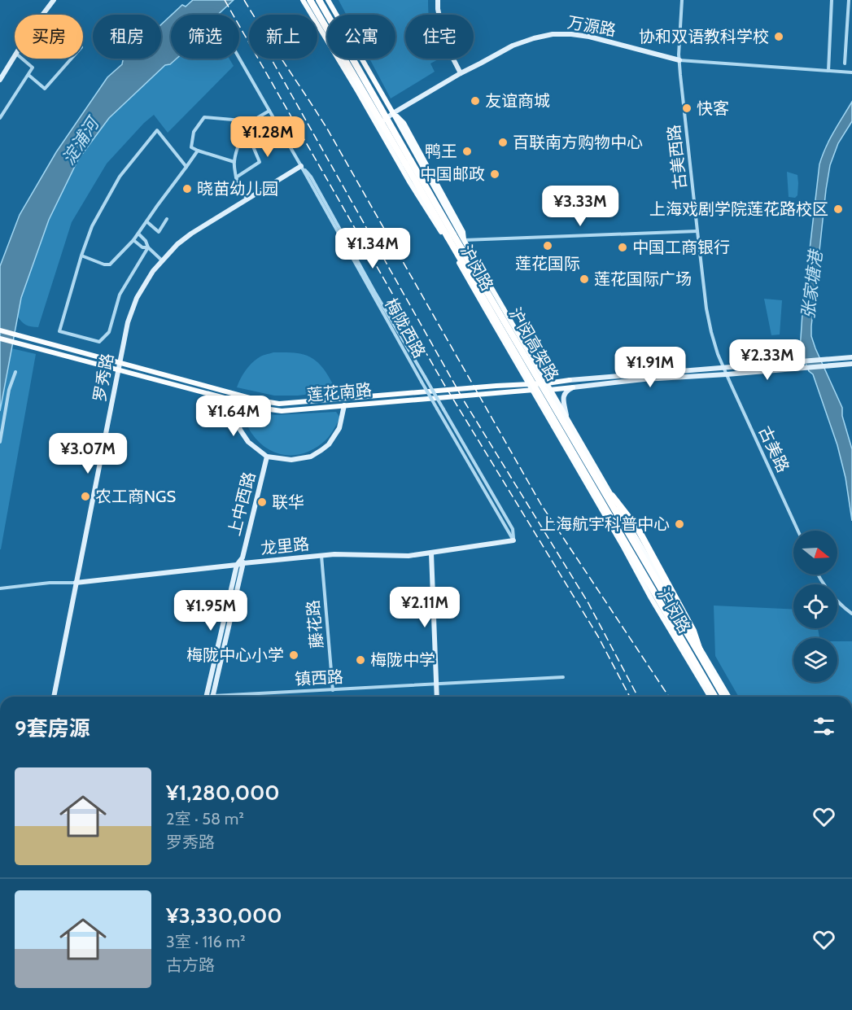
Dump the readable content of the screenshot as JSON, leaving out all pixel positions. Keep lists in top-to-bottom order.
{
  "streets": {
    "highway": ["沪闵高架路"],
    "main road": [
      "万源路",
      "沪闵路",
      "罗秀路",
      "莲花南路",
      "上中西路",
      "龙里路"
    ],
    "street": [
      "古美西路",
      "梅陇西路",
      "古美路",
      "藤花路",
      "镇西路"
    ]
  },
  "crossings": [
    ["万源路", "古美西路"],
    ["万源路", "沪闵路"],
    ["古美西路", "莲花南路"],
    ["古美西路", "古美路"],
    ["沪闵路", "莲花南路"],
    ["梅陇西路", "罗秀路"],
    ["梅陇西路", "龙里路"],
    ["罗秀路", "莲花南路"],
    ["莲花南路", "古美路"],
    ["莲花南路", "上中西路"],
    ["上中西路", "龙里路"],
    ["龙里路", "藤花路"],
    ["藤花路", "镇西路"]
  ],
  "water": ["淀浦河", "张家塘港"],
  "places": [
    "协和双语教科学校",
    "友谊商城",
    "快客",
    "百联南方购物中心",
    "鸭王",
    "中国邮政",
    "晓苗幼儿园",
    "上海戏剧学院莲花路校区",
    "莲花国际",
    "中国工商银行",
    "莲花国际广场",
    "农工商NGS",
    "联华",
    "上海航宇科普中心",
    "梅陇中心小学",
    "梅陇中学"
  ],
  "north": "right",
  "page": {
    "chip": [
      "买房",
      "租房",
      "筛选",
      "新上",
      "公寓",
      "住宅"
    ],
    "price": [
      "¥1.28M",
      "¥3.33M",
      "¥1.34M",
      "¥2.33M",
      "¥1.91M",
      "¥1.64M",
      "¥3.07M",
      "¥2.11M",
      "¥1.95M"
    ],
    "heading": "9套房源",
    "list": [
      {
        "name": "¥1,280,000",
        "note": "2室 · 58 m² · 罗秀路"
      },
      {
        "name": "¥3,330,000",
        "note": "3室 · 116 m² · 古方路"
      }
    ]
  }
}
